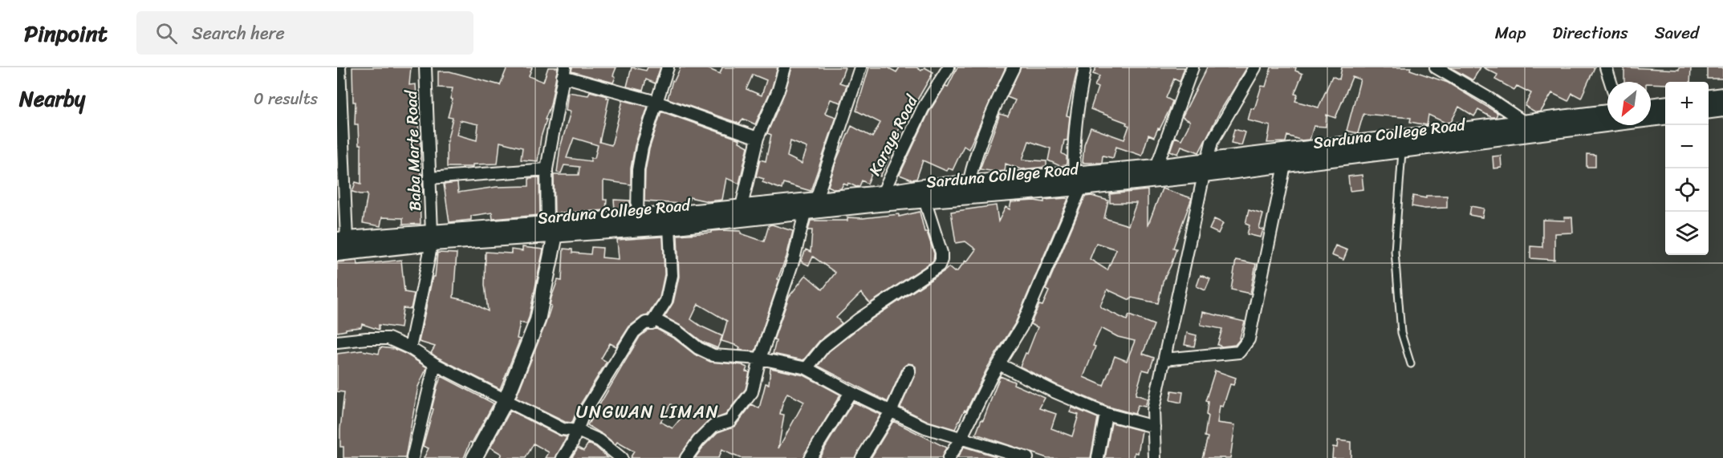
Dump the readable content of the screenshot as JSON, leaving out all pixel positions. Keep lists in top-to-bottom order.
{
  "streets": {
    "street": ["Sarduna College Road", "Karaye Road", "Baba Marte Road"]
  },
  "crossings": [
    ["Sarduna College Road", "Karaye Road"],
    ["Sarduna College Road", "Baba Marte Road"]
  ],
  "districts": ["UNGWAN LIMAN"],
  "north": "bottom left",
  "page": {
    "header": "Pinpoint",
    "search": "Search here",
    "nav": ["Map", "Directions", "Saved"],
    "heading": ["Nearby", "0 results"],
    "map_buttons": ["+", "−"]
  }
}
